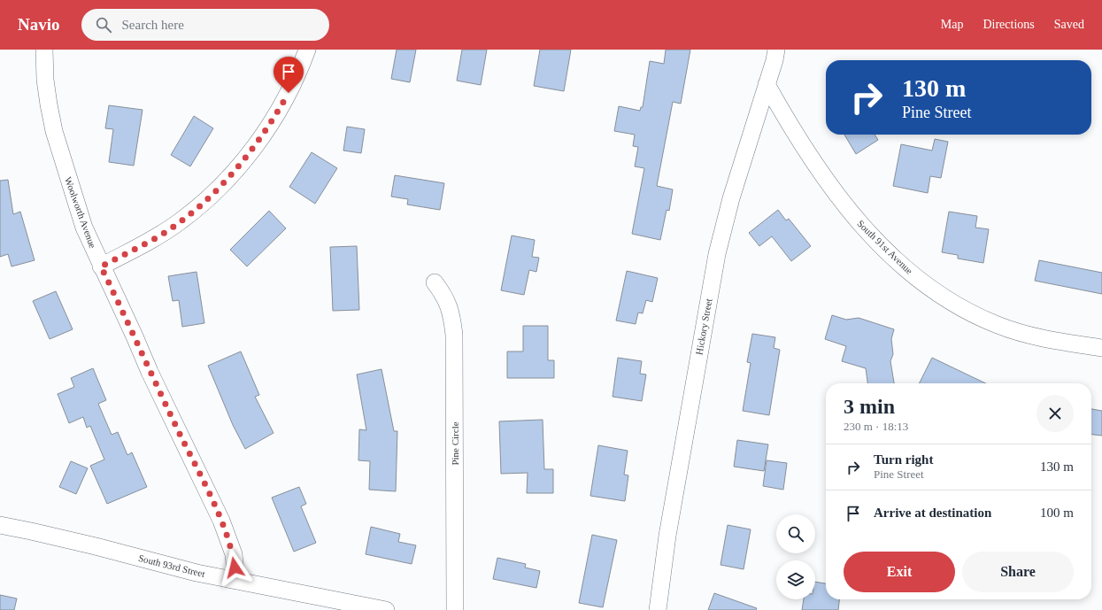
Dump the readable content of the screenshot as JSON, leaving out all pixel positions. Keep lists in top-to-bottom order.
{
  "streets": {
    "street": [
      "Woolworth Avenue",
      "South 91st Avenue",
      "Hickory Street",
      "Pine Circle",
      "South 93rd Street"
    ]
  },
  "crossings": [
    ["Woolworth Avenue", "South 93rd Street"],
    ["South 91st Avenue", "Hickory Street"]
  ],
  "page": {
    "header": "Navio",
    "search": "Search here",
    "nav": ["Map", "Directions", "Saved"],
    "turn": ["130 m", "Pine Street"],
    "heading": ["3 min", "230 m · 18:13"],
    "list": [
      {
        "name": "Turn right",
        "note": "Pine Street",
        "value": "130 m"
      },
      {
        "name": "Arrive at destination",
        "value": "100 m"
      }
    ],
    "buttons": ["Exit", "Share"]
  }
}
